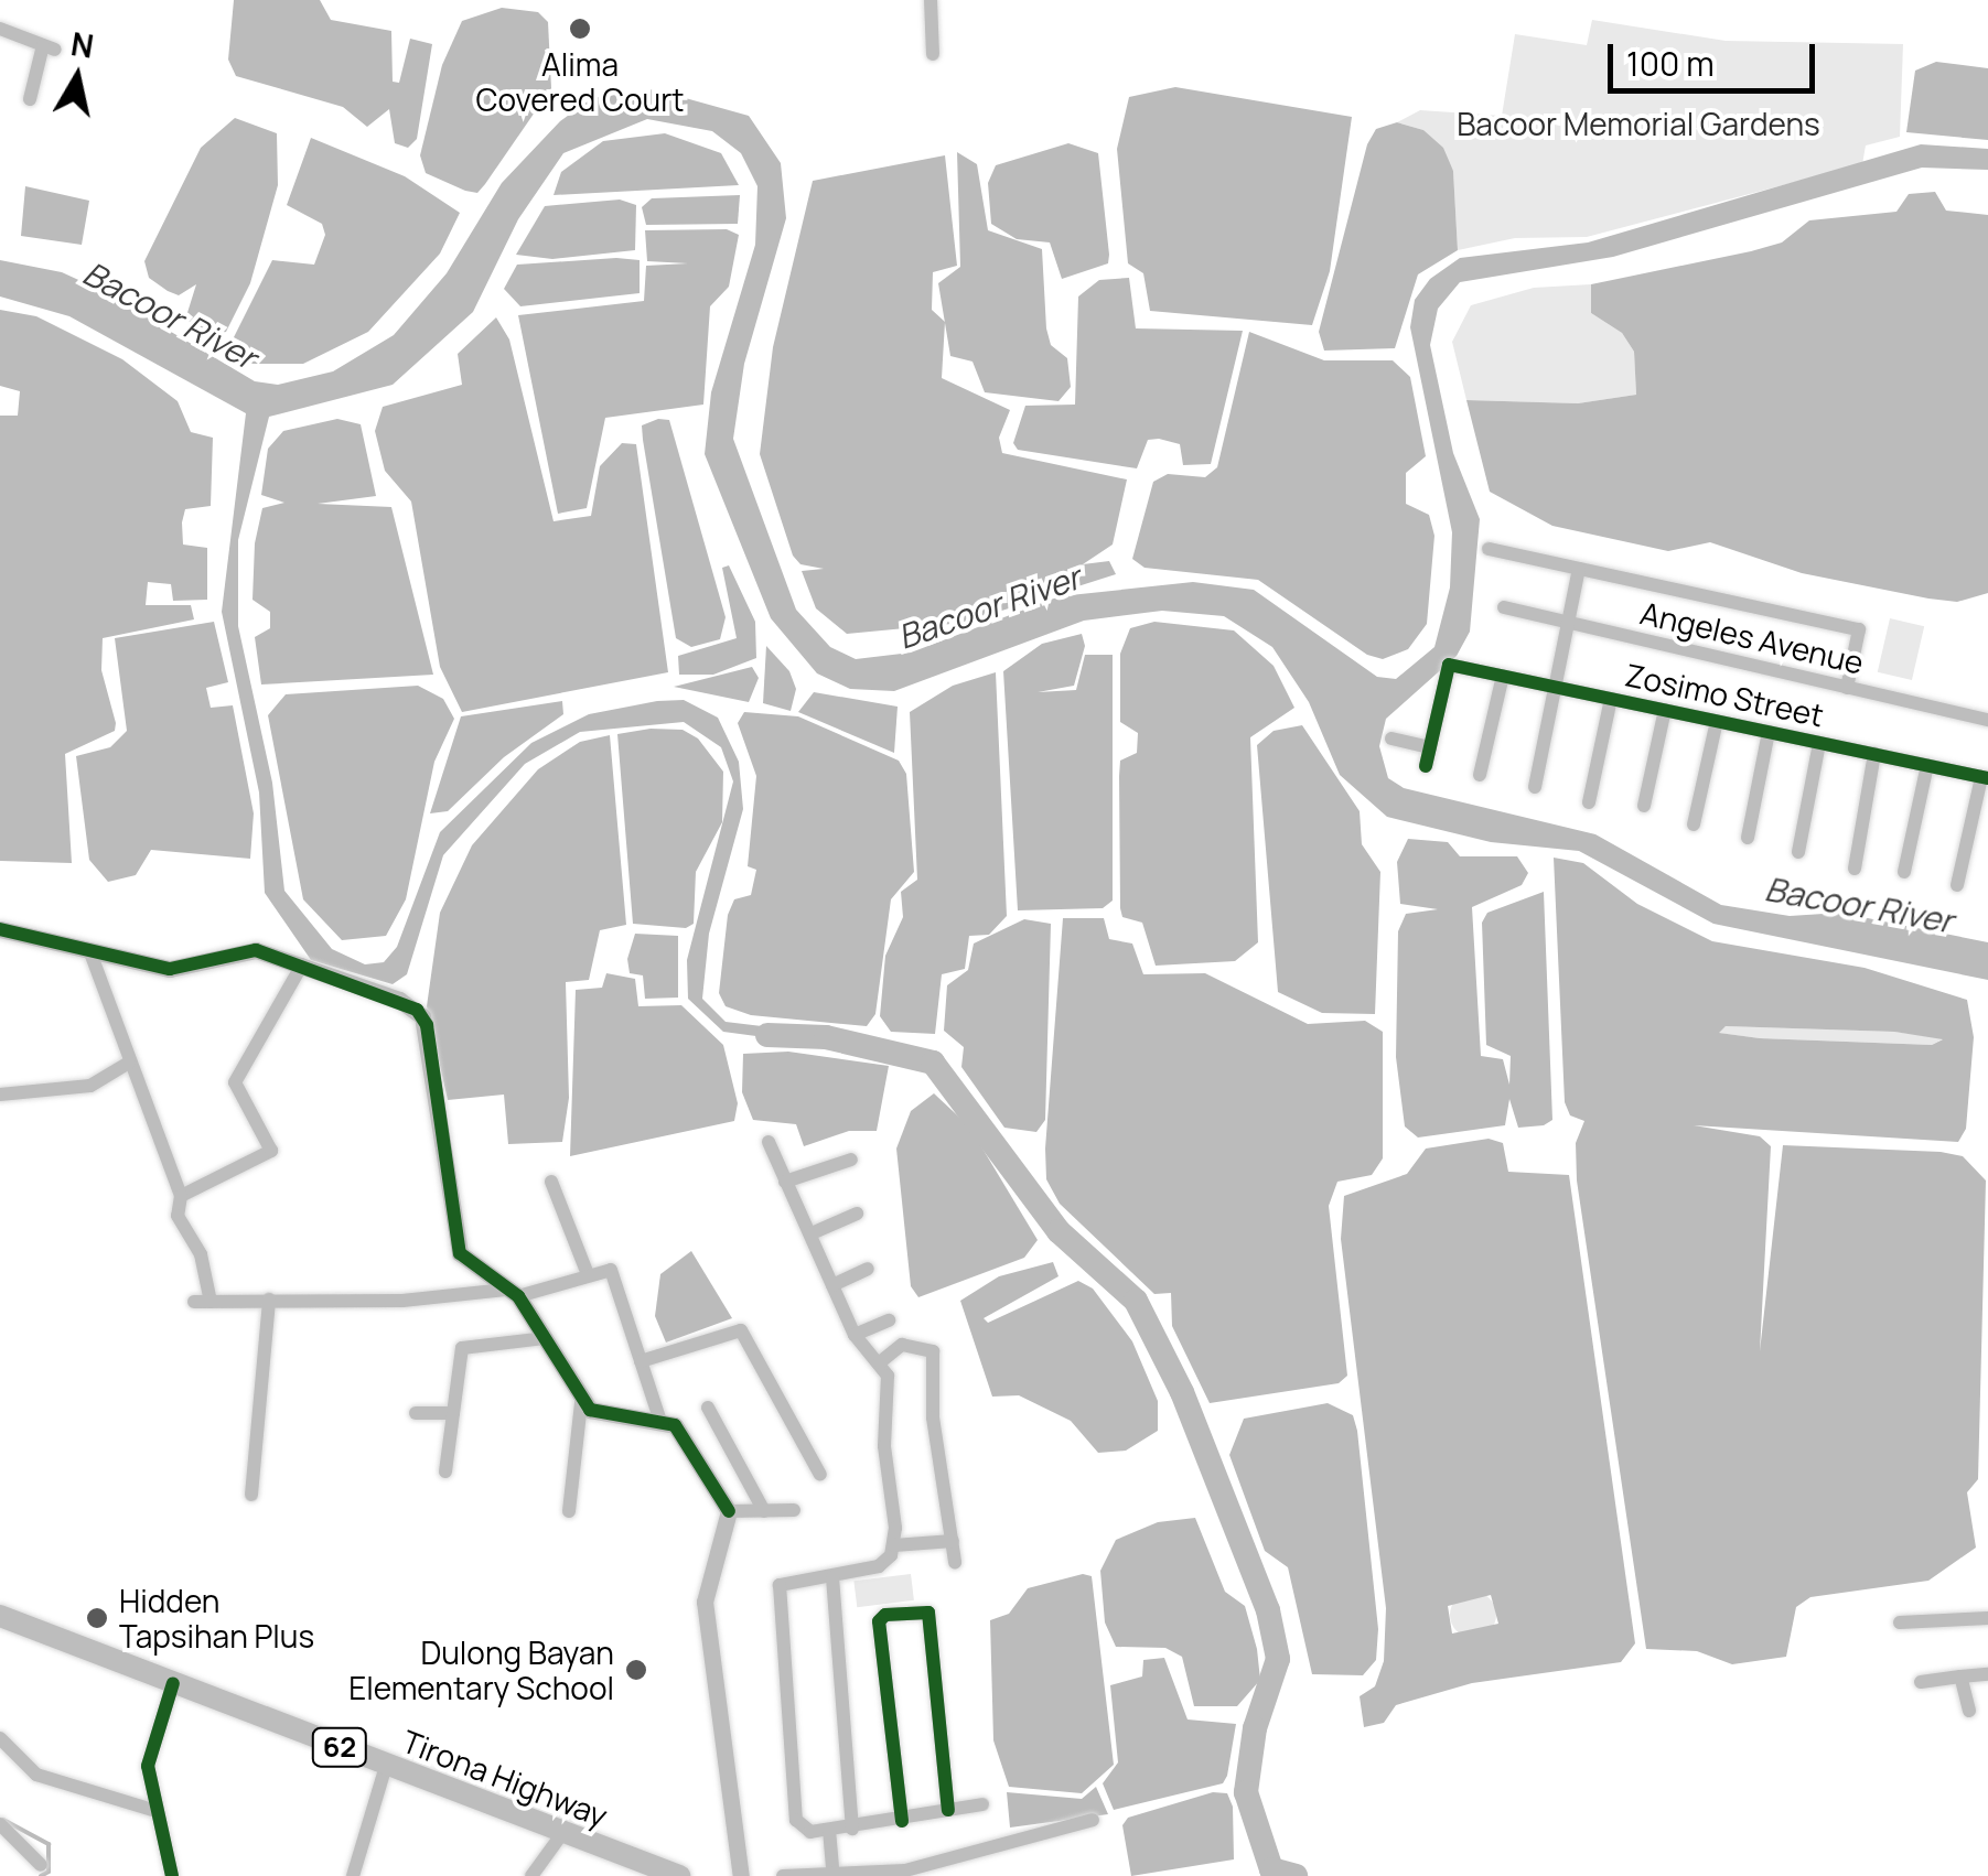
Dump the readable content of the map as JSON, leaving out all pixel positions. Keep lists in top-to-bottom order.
{
  "streets": {
    "main road": ["62", "Tirona Highway"],
    "street": ["Angeles Avenue", "Zosimo Street"]
  },
  "water": ["Bacoor River"],
  "parks": ["Bacoor Memorial Gardens"],
  "places": ["Alima Covered Court", "Hidden Tapsihan Plus", "Dulong Bayan Elementary School"],
  "scale_bar": "100 m",
  "north": "top"
}
